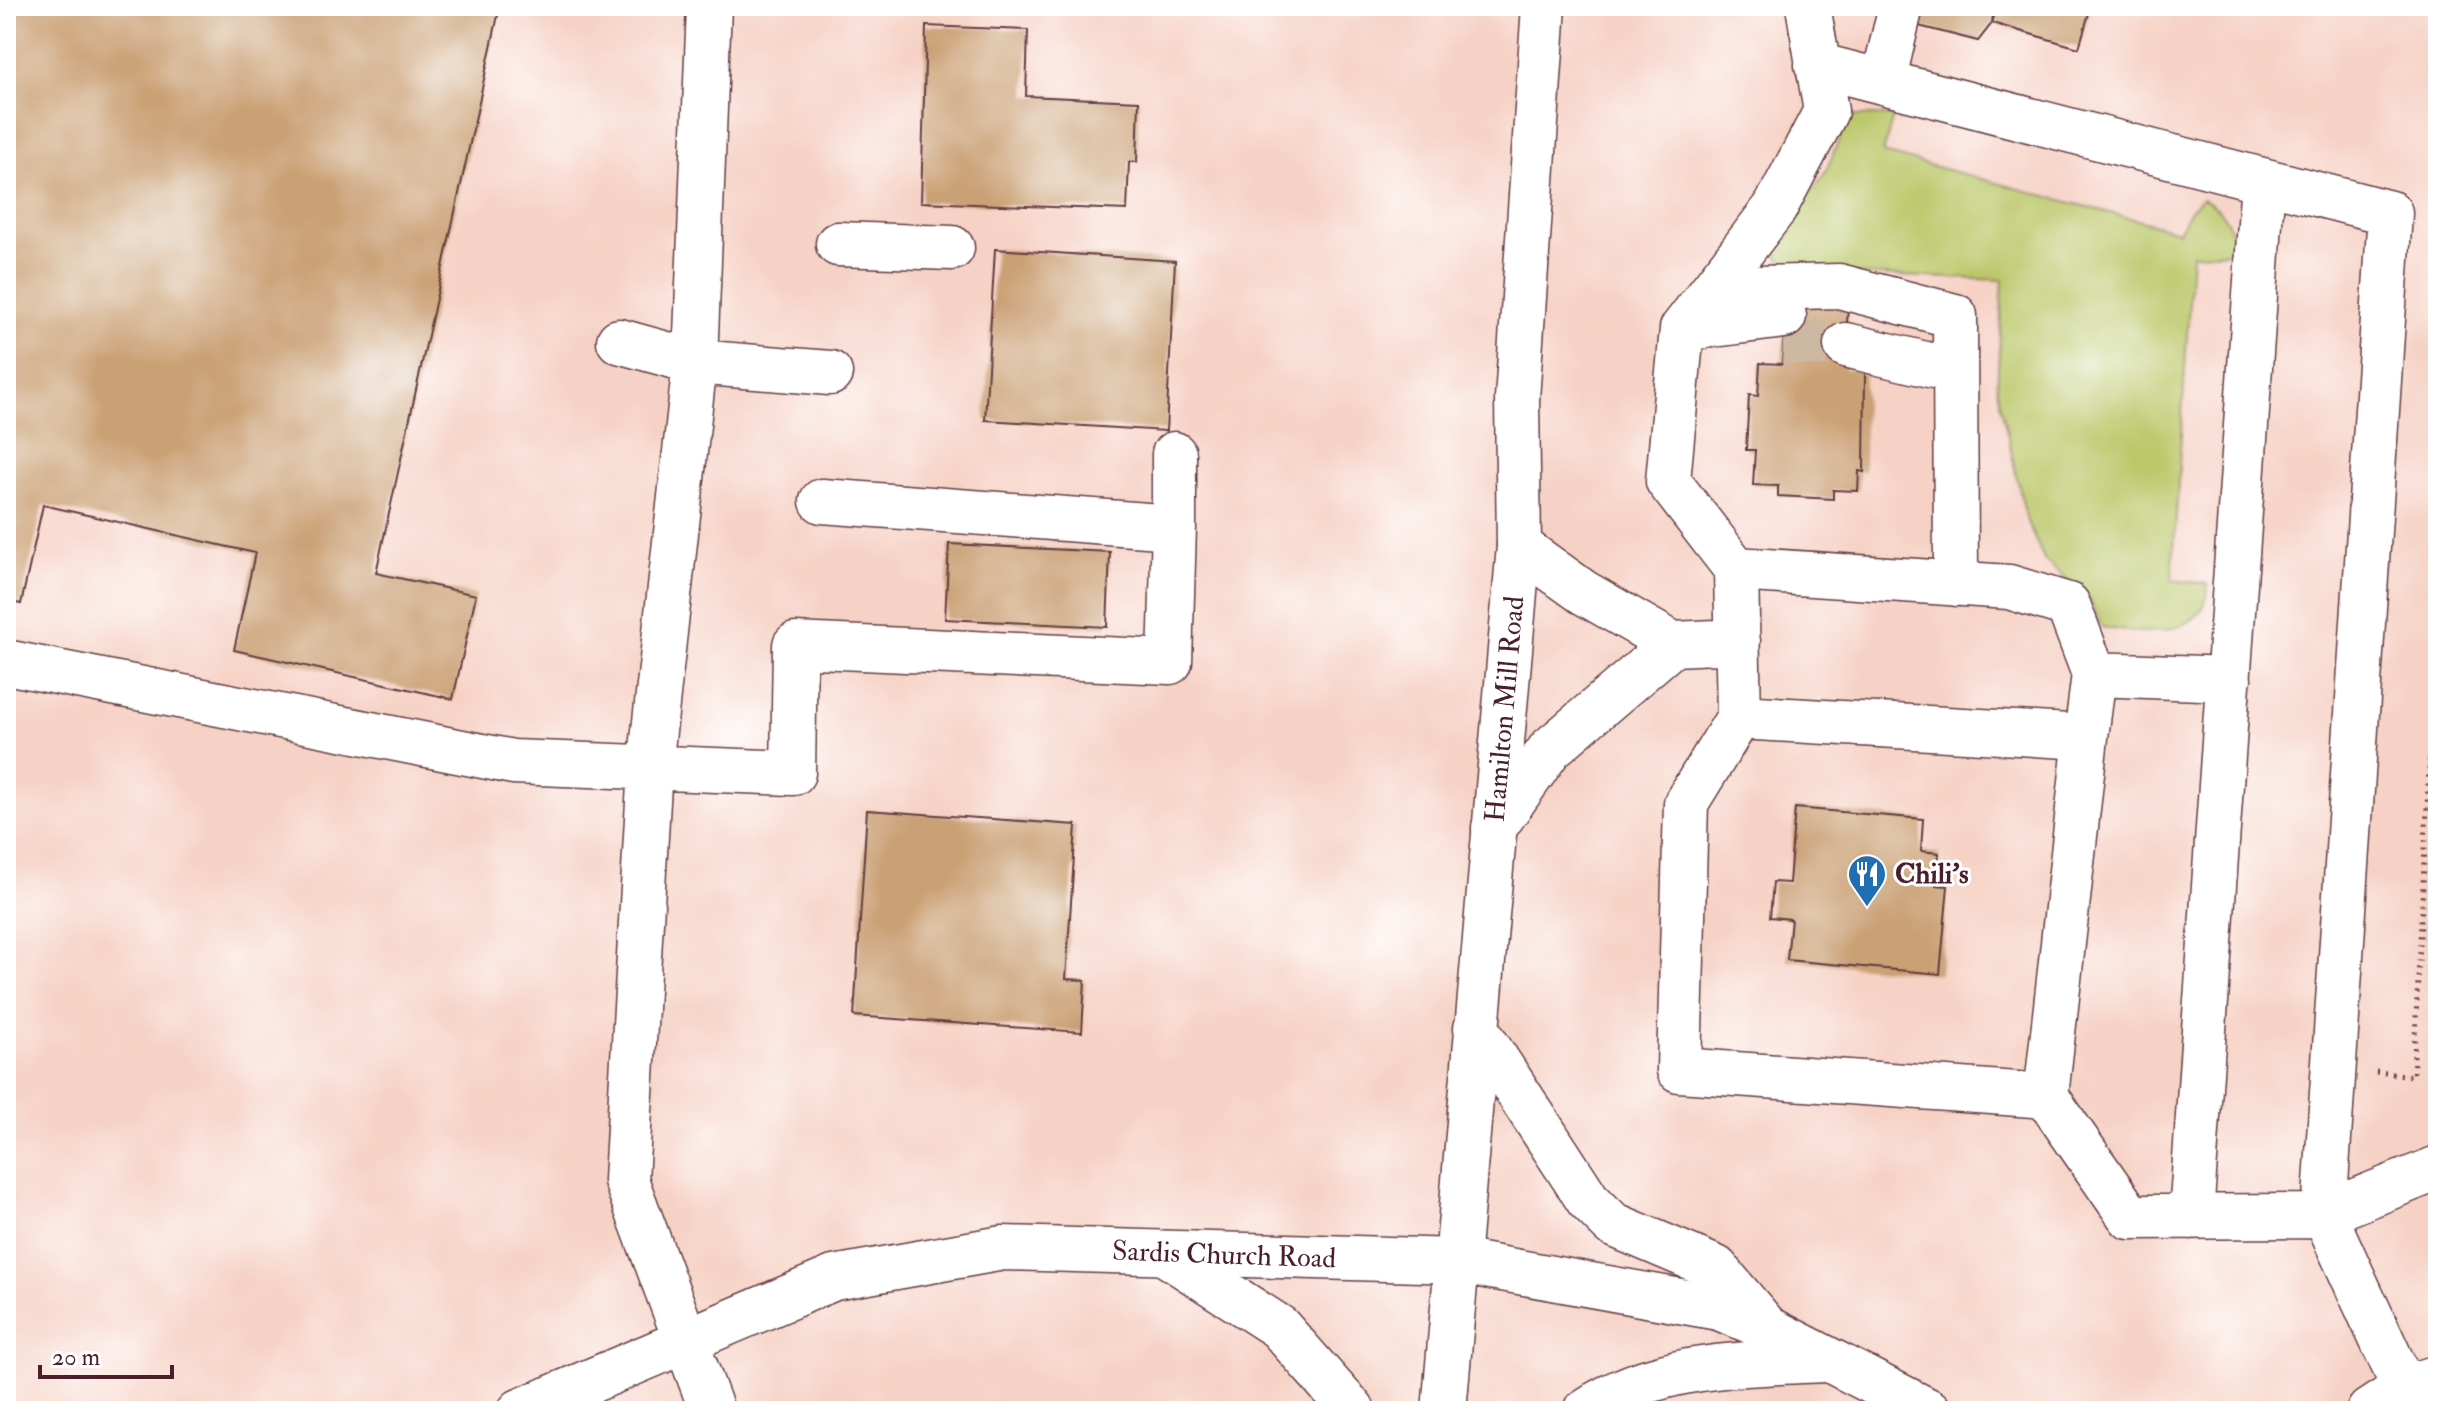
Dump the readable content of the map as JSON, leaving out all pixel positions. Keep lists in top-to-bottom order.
{
  "streets": {
    "main road": ["Hamilton Mill Road", "Sardis Church Road"]
  },
  "crossings": [
    ["Hamilton Mill Road", "Sardis Church Road"]
  ],
  "places": {
    "restaurant": ["Chili's"]
  },
  "scale_bar": "20 m"
}
